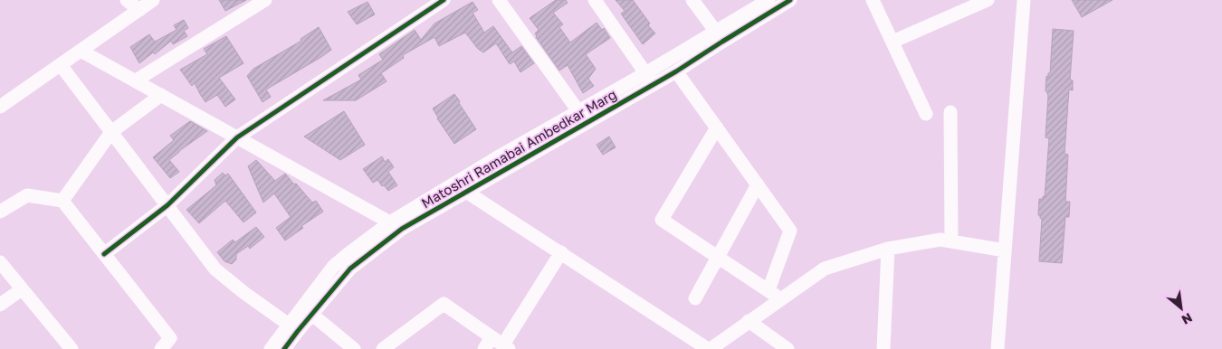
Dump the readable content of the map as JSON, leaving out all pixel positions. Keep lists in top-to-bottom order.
{
  "streets": {
    "street": ["Matoshri Ramabai Ambedkar Marg"]
  },
  "north": "bottom right"
}
